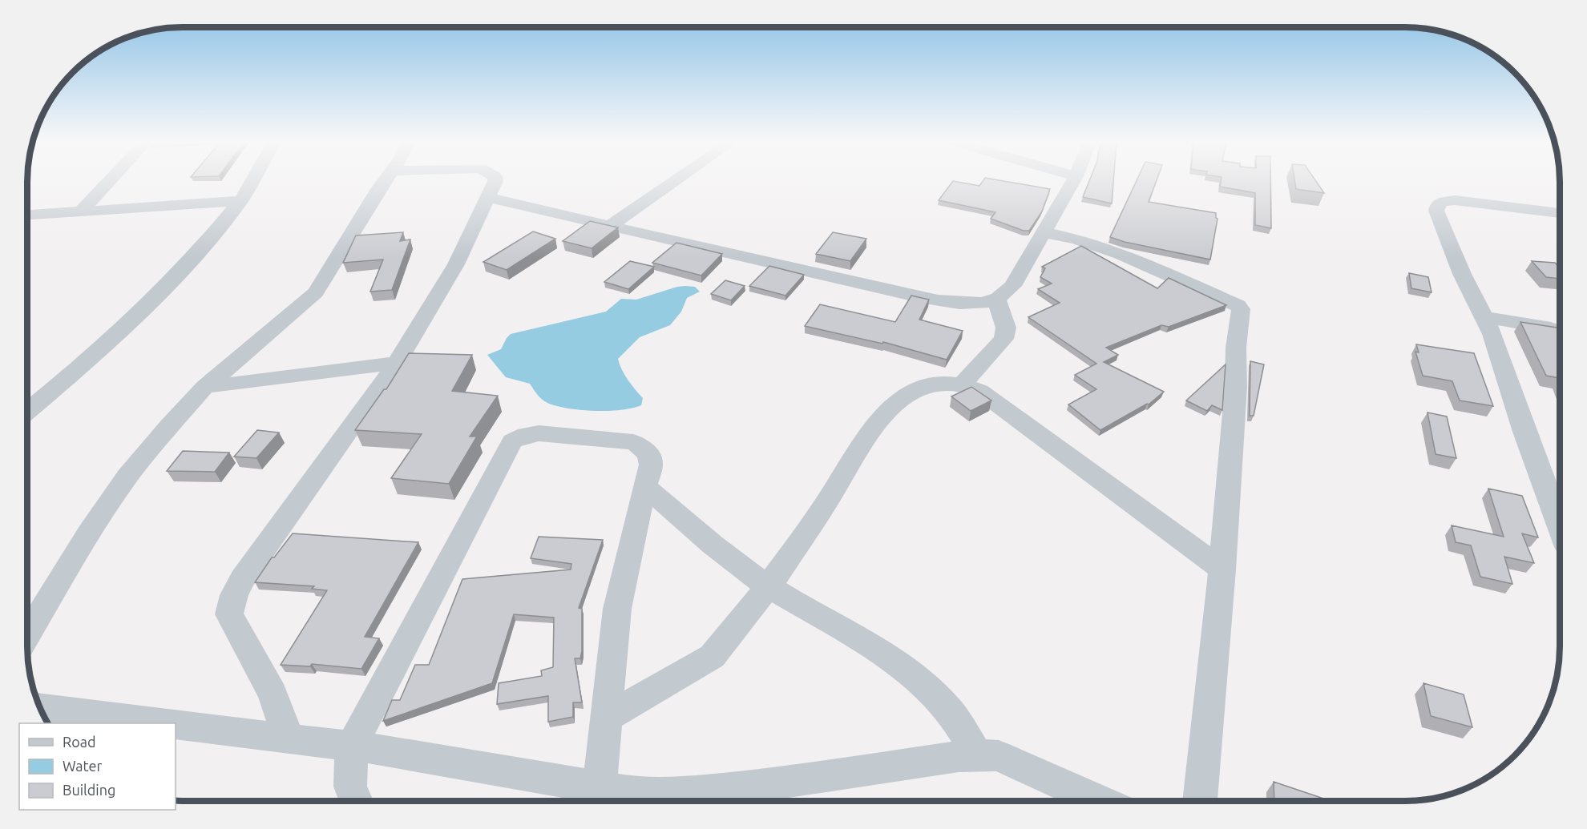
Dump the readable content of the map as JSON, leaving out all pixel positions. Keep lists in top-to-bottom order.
{
  "legend": ["Road", "Water", "Building"]
}
